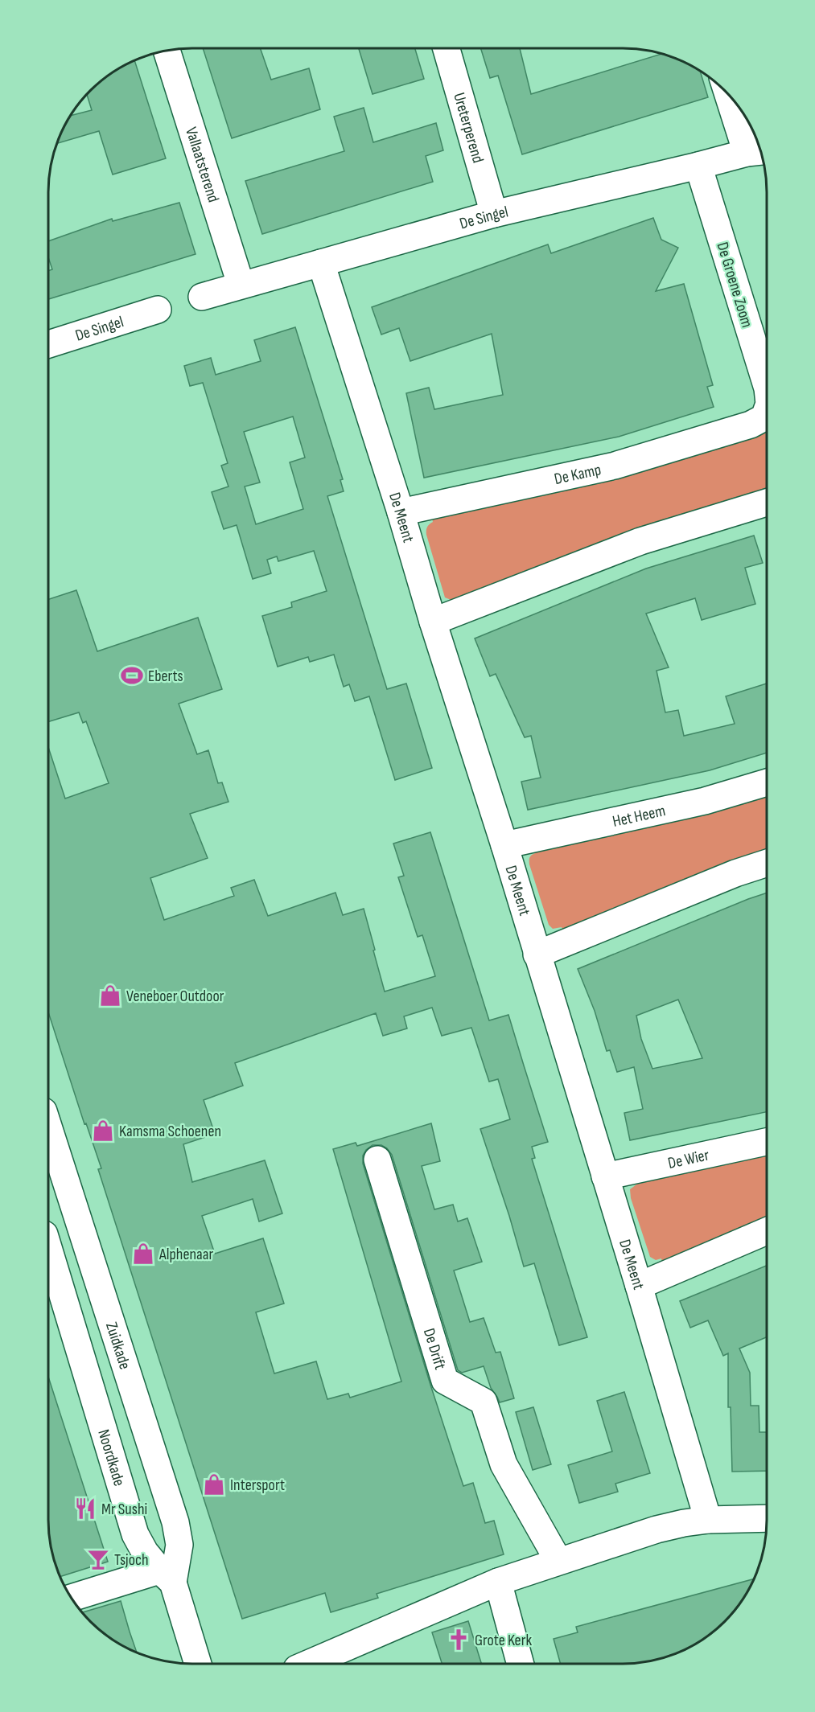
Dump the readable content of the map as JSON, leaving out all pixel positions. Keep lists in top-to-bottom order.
{
  "streets": {
    "street": [
      "Ureterperend",
      "Vallaatsterend",
      "De Singel",
      "De Groene Zoom",
      "De Kamp",
      "De Meent",
      "Het Heem",
      "De Wier",
      "Zuidkade",
      "De Drift",
      "Noordkade"
    ]
  },
  "crossings": [
    ["Ureterperend", "De Singel"],
    ["Vallaatsterend", "De Singel"],
    ["De Singel", "De Groene Zoom"],
    ["De Singel", "De Meent"],
    ["De Groene Zoom", "De Kamp"],
    ["De Kamp", "De Meent"],
    ["De Meent", "Het Heem"],
    ["De Meent", "De Wier"],
    ["Zuidkade", "Noordkade"]
  ],
  "places": {
    "sports": ["Eberts"],
    "shop": [
      "Veneboer Outdoor",
      "Kamsma Schoenen",
      "Alphenaar",
      "Intersport"
    ],
    "restaurant": ["Mr Sushi"],
    "bar": ["Tsjoch"],
    "church": ["Grote Kerk"]
  }
}
